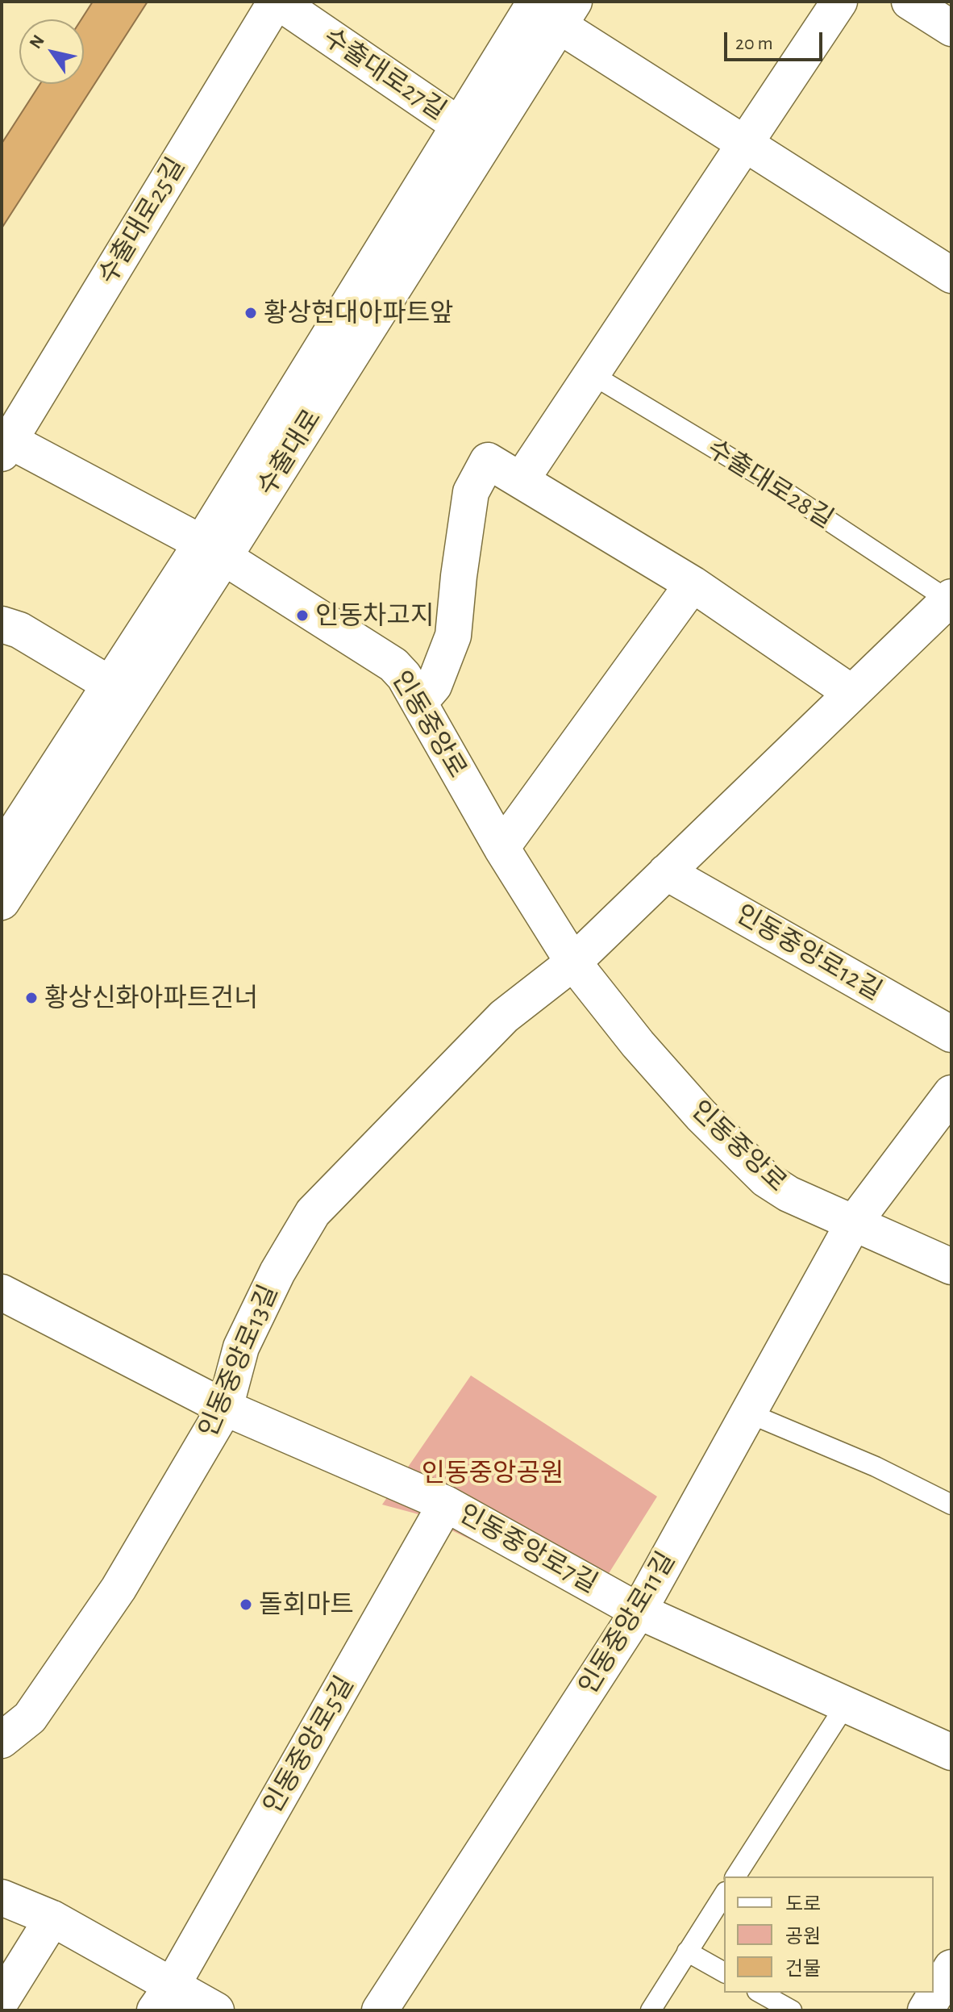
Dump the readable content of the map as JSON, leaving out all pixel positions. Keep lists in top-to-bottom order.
{
  "streets": {
    "street": [
      "수출대로27길",
      "수출대로25길",
      "수출대로",
      "인동중앙로",
      "인동중앙로12길",
      "인동중앙로13길",
      "인동중앙로7길",
      "인동중앙로11길",
      "인동중앙로5길"
    ],
    "lane": ["수출대로28길"]
  },
  "crossings": [
    ["수출대로27길", "수출대로25길"],
    ["수출대로27길", "수출대로"],
    ["수출대로25길", "수출대로"],
    ["수출대로25길", "인동중앙로"],
    ["수출대로", "인동중앙로"],
    ["인동중앙로", "인동중앙로13길"],
    ["인동중앙로", "인동중앙로11길"],
    ["인동중앙로13길", "인동중앙로7길"],
    ["인동중앙로7길", "인동중앙로11길"],
    ["인동중앙로7길", "인동중앙로5길"]
  ],
  "parks": ["인동중앙공원"],
  "places": [
    "황상현대아파트앞",
    "인동차고지",
    "황상신화아파트건너",
    "돌회마트"
  ],
  "legend": ["도로", "공원", "건물"],
  "scale_bar": "20 m",
  "north": "top left"
}
